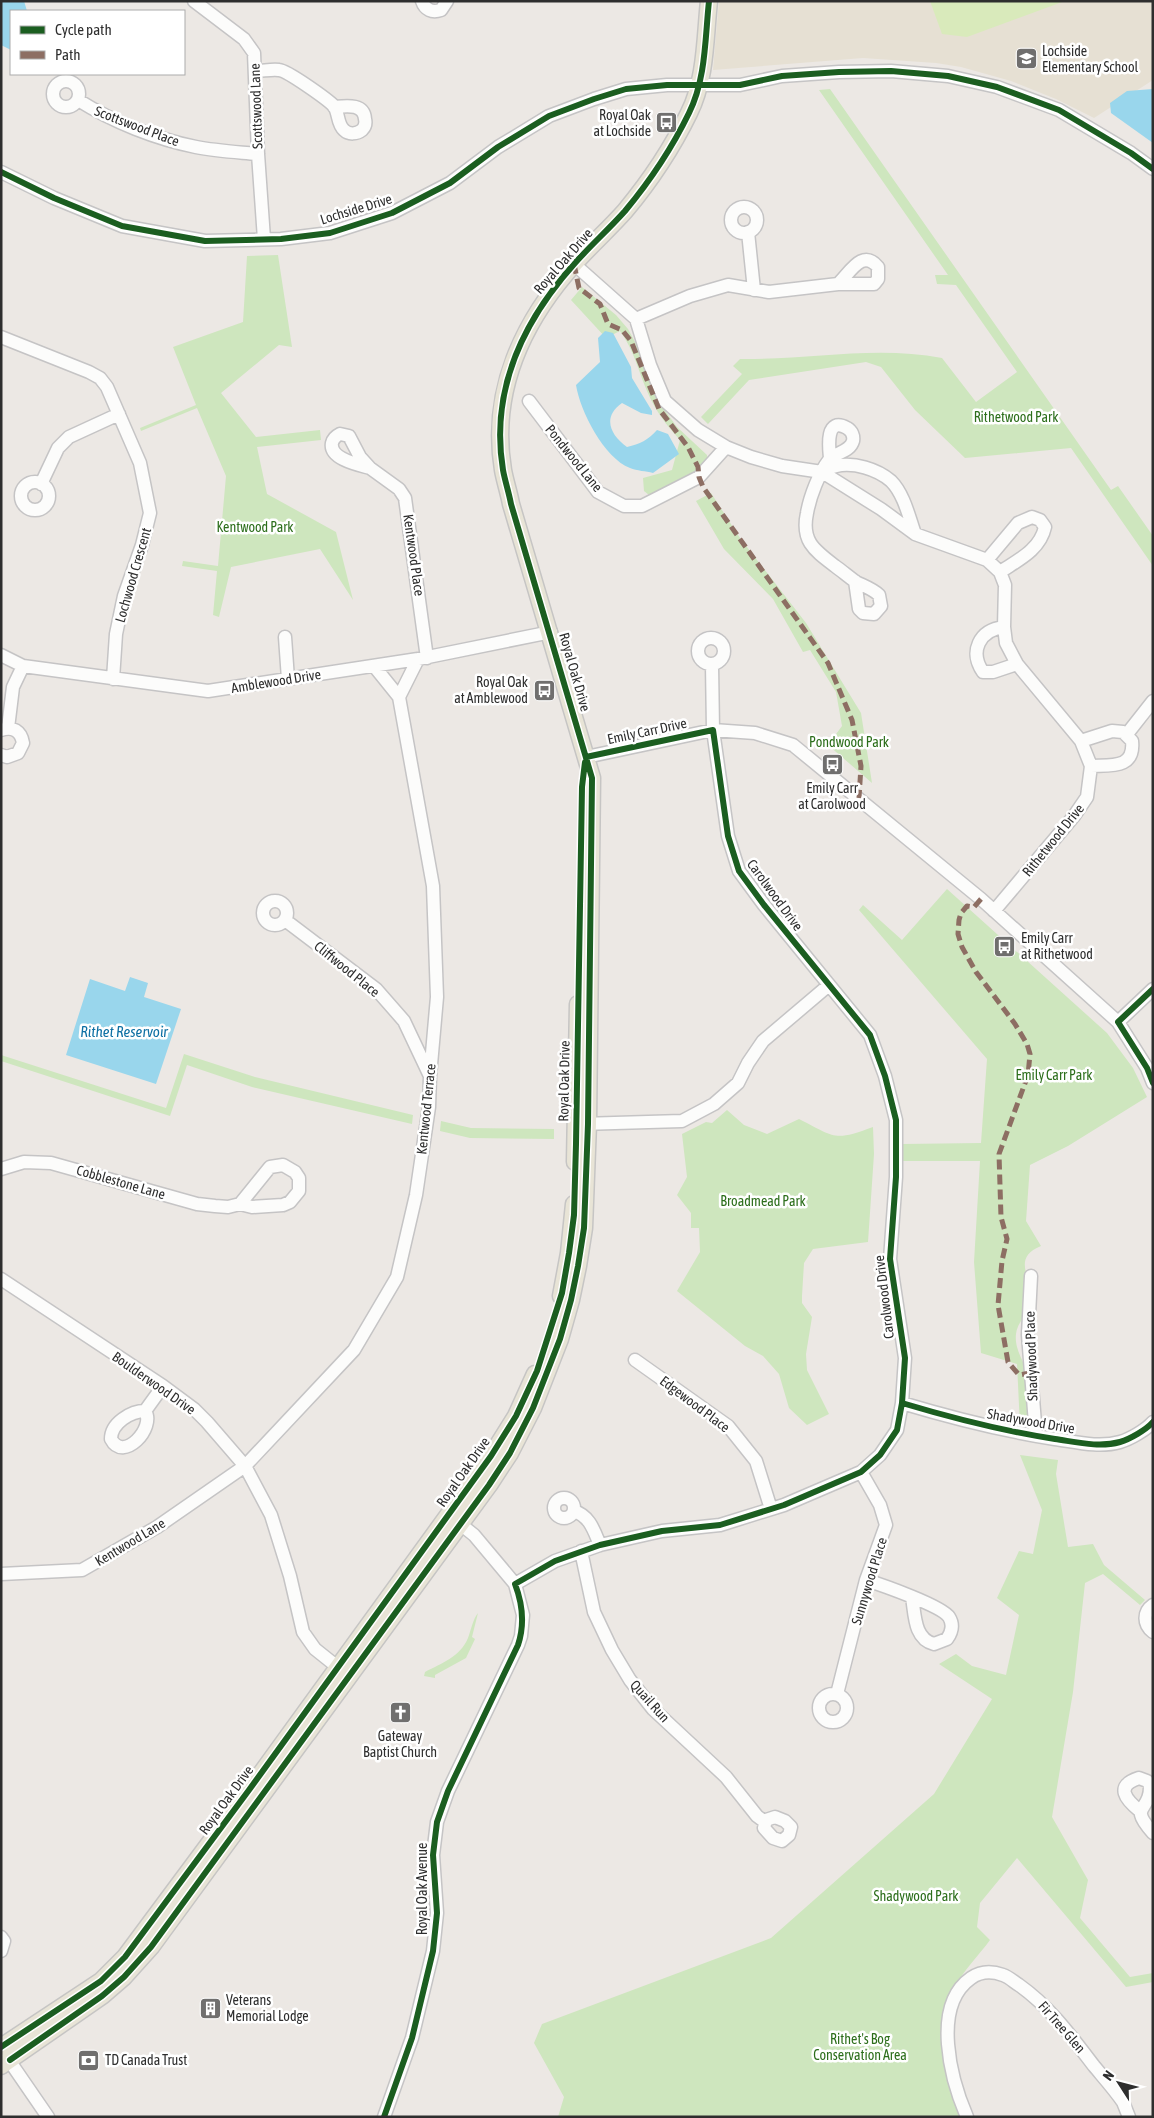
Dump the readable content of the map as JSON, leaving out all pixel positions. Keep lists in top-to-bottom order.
{
  "streets": {
    "main road": ["Royal Oak Drive"],
    "street": [
      "Scottswood Lane",
      "Scottswood Place",
      "Lochside Drive",
      "Pondwood Lane",
      "Kentwood Place",
      "Lochwood Crescent",
      "Amblewood Drive",
      "Emily Carr Drive",
      "Rithetwood Drive",
      "Carolwood Drive",
      "Cliffwood Place",
      "Kentwood Terrace",
      "Cobblestone Lane",
      "Shadywood Place",
      "Boulderwood Drive",
      "Edgewood Place",
      "Shadywood Drive",
      "Kentwood Lane",
      "Sunnywood Place",
      "Quail Run",
      "Royal Oak Avenue",
      "Fir Tree Glen"
    ]
  },
  "crossings": [
    ["Scottswood Lane", "Scottswood Place"],
    ["Scottswood Lane", "Lochside Drive"],
    ["Lochside Drive", "Royal Oak Drive"],
    ["Royal Oak Drive", "Amblewood Drive"],
    ["Royal Oak Drive", "Emily Carr Drive"],
    ["Royal Oak Drive", "Boulderwood Drive"],
    ["Royal Oak Drive", "Royal Oak Avenue"],
    ["Kentwood Place", "Amblewood Drive"],
    ["Lochwood Crescent", "Amblewood Drive"],
    ["Amblewood Drive", "Kentwood Terrace"],
    ["Emily Carr Drive", "Rithetwood Drive"],
    ["Emily Carr Drive", "Carolwood Drive"],
    ["Carolwood Drive", "Edgewood Place"],
    ["Carolwood Drive", "Shadywood Drive"],
    ["Carolwood Drive", "Sunnywood Place"],
    ["Carolwood Drive", "Quail Run"],
    ["Carolwood Drive", "Royal Oak Avenue"],
    ["Cliffwood Place", "Kentwood Terrace"],
    ["Kentwood Terrace", "Boulderwood Drive"],
    ["Kentwood Terrace", "Kentwood Lane"],
    ["Shadywood Place", "Shadywood Drive"],
    ["Boulderwood Drive", "Kentwood Lane"]
  ],
  "water": ["Rithet Reservoir"],
  "parks": [
    "Rithetwood Park",
    "Kentwood Park",
    "Pondwood Park",
    "Emily Carr Park",
    "Broadmead Park",
    "Shadywood Park",
    "Rithet's Bog Conservation Area"
  ],
  "places": {
    "school or university": ["Lochside Elementary School"],
    "bus stop": [
      "Royal Oak at Lochside",
      "Royal Oak at Amblewood",
      "Emily Carr at Carolwood",
      "Emily Carr at Rithetwood"
    ],
    "church": ["Gateway Baptist Church"],
    "building": ["Veterans Memorial Lodge"],
    "bank": ["TD Canada Trust"]
  },
  "legend": ["Cycle path", "Path"],
  "north": "top left"
}
